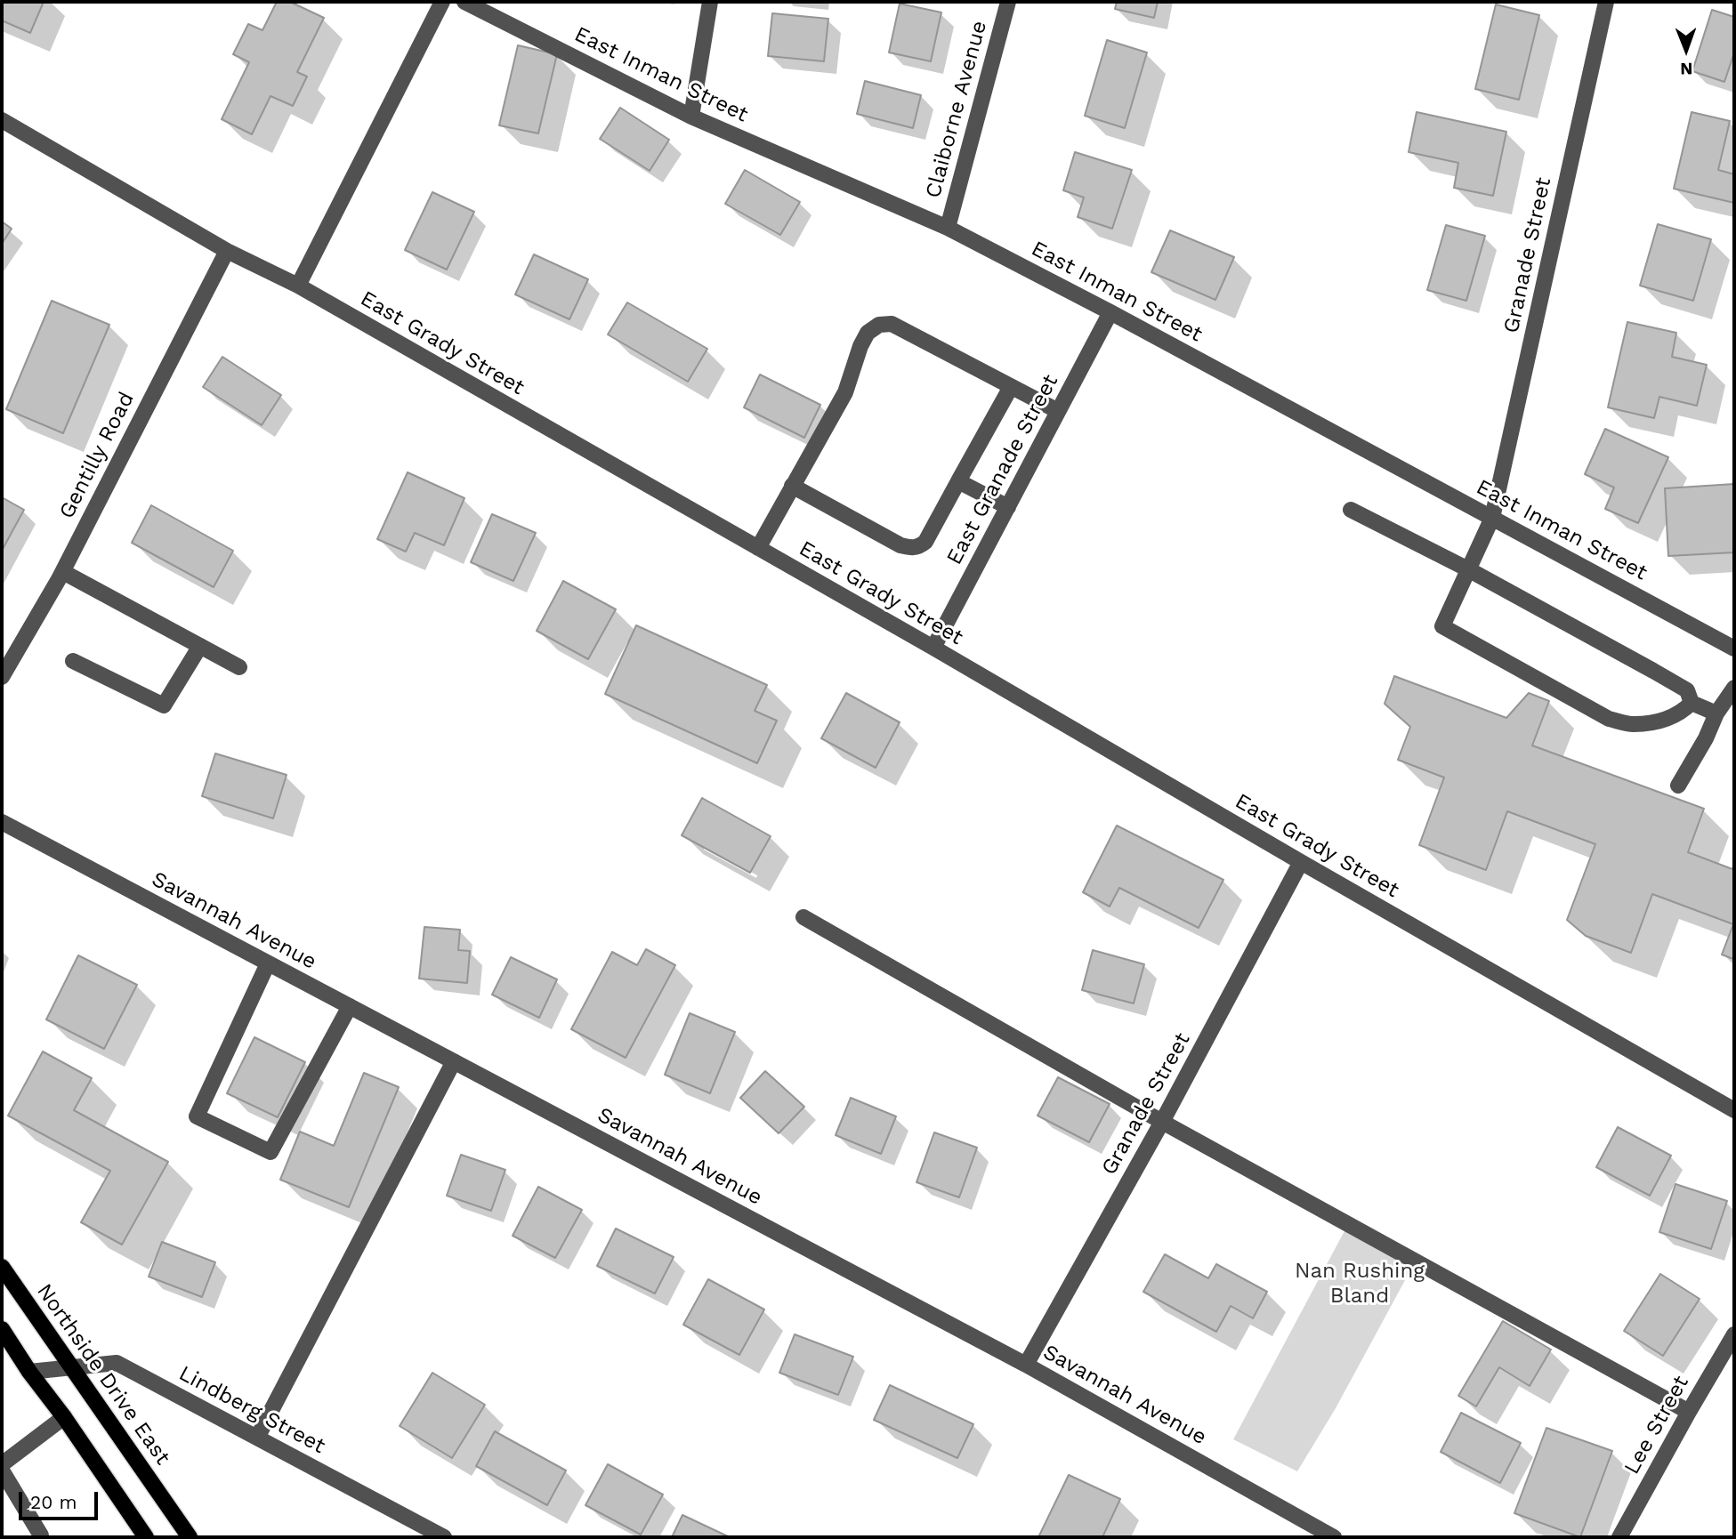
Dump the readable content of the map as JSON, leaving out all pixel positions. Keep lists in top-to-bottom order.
{
  "streets": {
    "main road": ["Northside Drive East"],
    "street": [
      "East Inman Street",
      "Claiborne Avenue",
      "Granade Street",
      "East Grady Street",
      "Gentilly Road",
      "East Granade Street",
      "Savannah Avenue",
      "Lindberg Street",
      "Lee Street"
    ]
  },
  "crossings": [
    ["East Inman Street", "Claiborne Avenue"],
    ["East Inman Street", "Granade Street"],
    ["East Inman Street", "East Granade Street"],
    ["Granade Street", "East Grady Street"],
    ["Granade Street", "Savannah Avenue"],
    ["East Grady Street", "Gentilly Road"],
    ["East Grady Street", "East Granade Street"],
    ["Northside Drive East", "Lindberg Street"]
  ],
  "parks": ["Nan Rushing Bland"],
  "scale_bar": "20 m",
  "north": "bottom"
}
